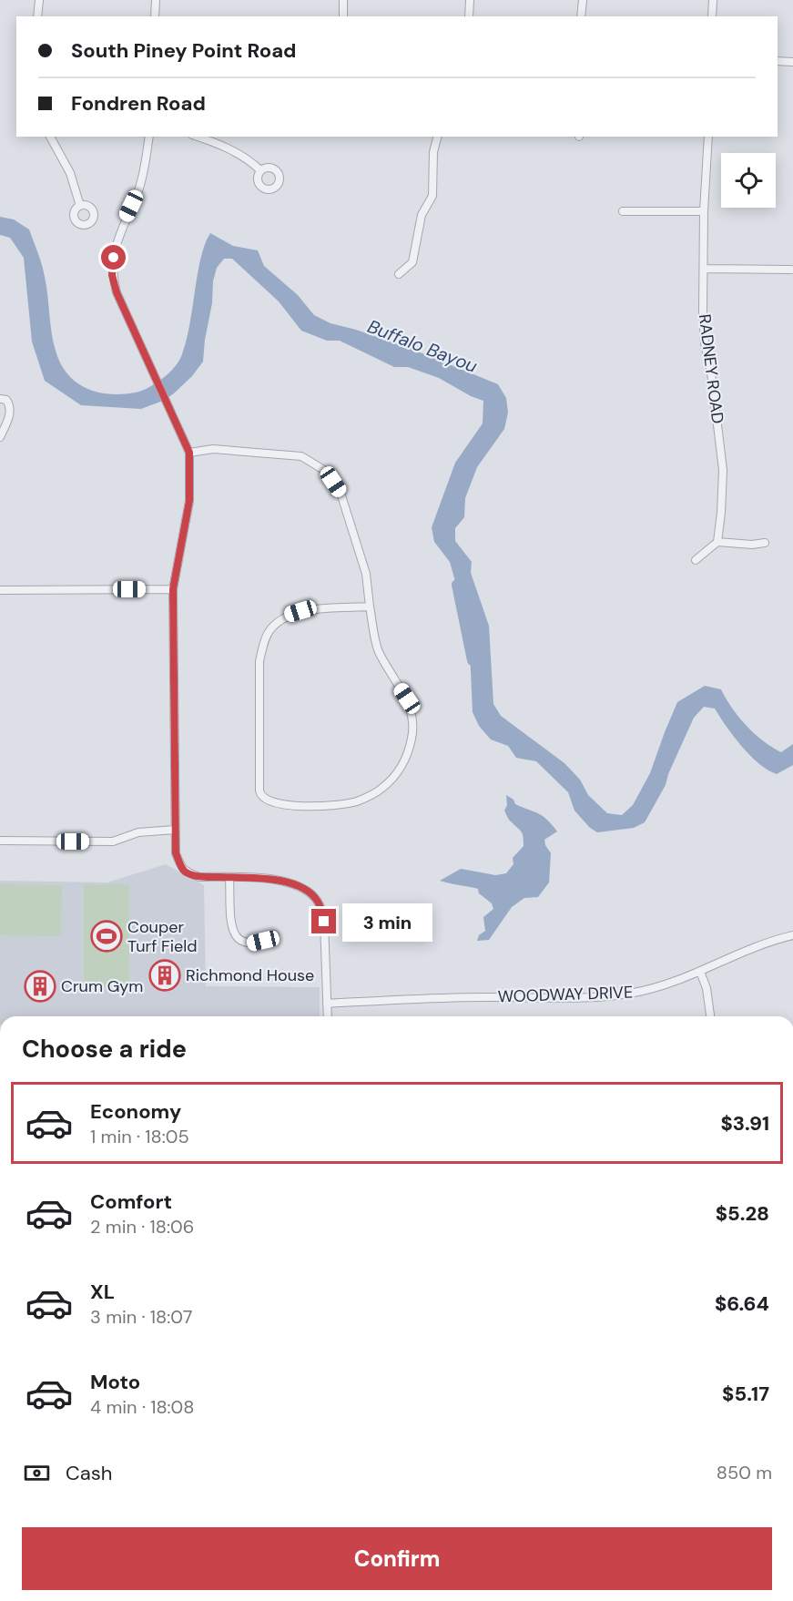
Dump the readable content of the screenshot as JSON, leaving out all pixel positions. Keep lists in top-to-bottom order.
{
  "streets": {
    "street": ["RADNEY ROAD", "WOODWAY DRIVE"]
  },
  "water": ["Buffalo Bayou"],
  "places": {
    "sports": ["Couper Turf Field"],
    "building": ["Richmond House", "Crum Gym"]
  },
  "page": {
    "banner": ["South Piney Point Road", "Fondren Road"],
    "bubble": "3 min",
    "heading": "Choose a ride",
    "list": [
      {
        "name": "Economy",
        "note": "1 min · 18:05",
        "value": "$3.91"
      },
      {
        "name": "Comfort",
        "note": "2 min · 18:06",
        "value": "$5.28"
      },
      {
        "name": "XL",
        "note": "3 min · 18:07",
        "value": "$6.64"
      },
      {
        "name": "Moto",
        "note": "4 min · 18:08",
        "value": "$5.17"
      }
    ],
    "pay": ["Cash", "850 m"],
    "buttons": "Confirm"
  }
}
